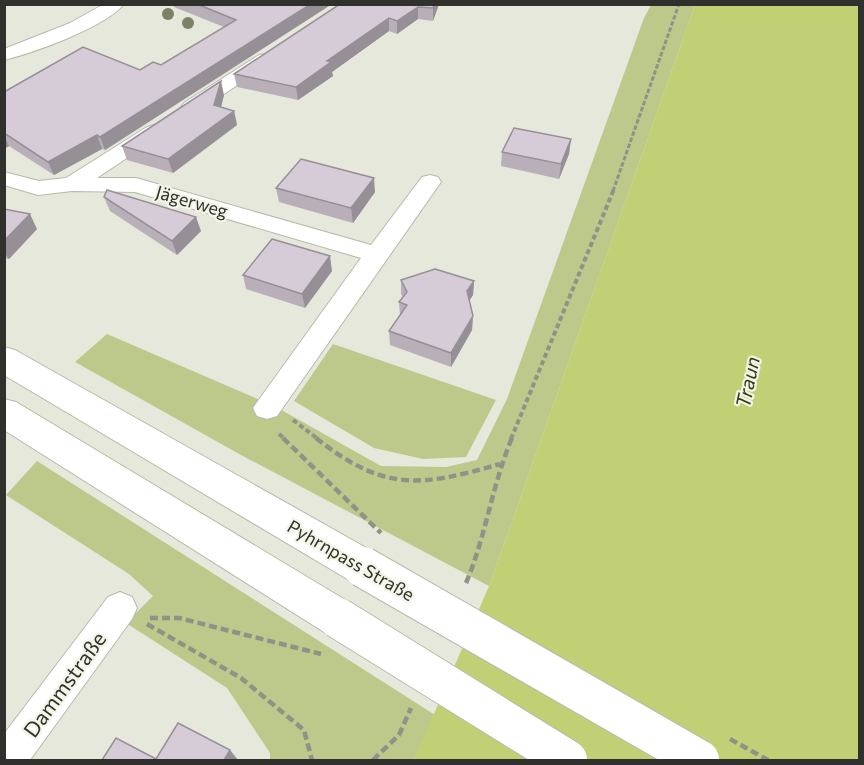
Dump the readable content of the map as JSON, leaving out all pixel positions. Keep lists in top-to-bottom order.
{
  "streets": {
    "main road": ["Pyhrnpass Straße"],
    "street": ["Jägerweg", "Dammstraße"]
  },
  "water": ["Traun"]
}
